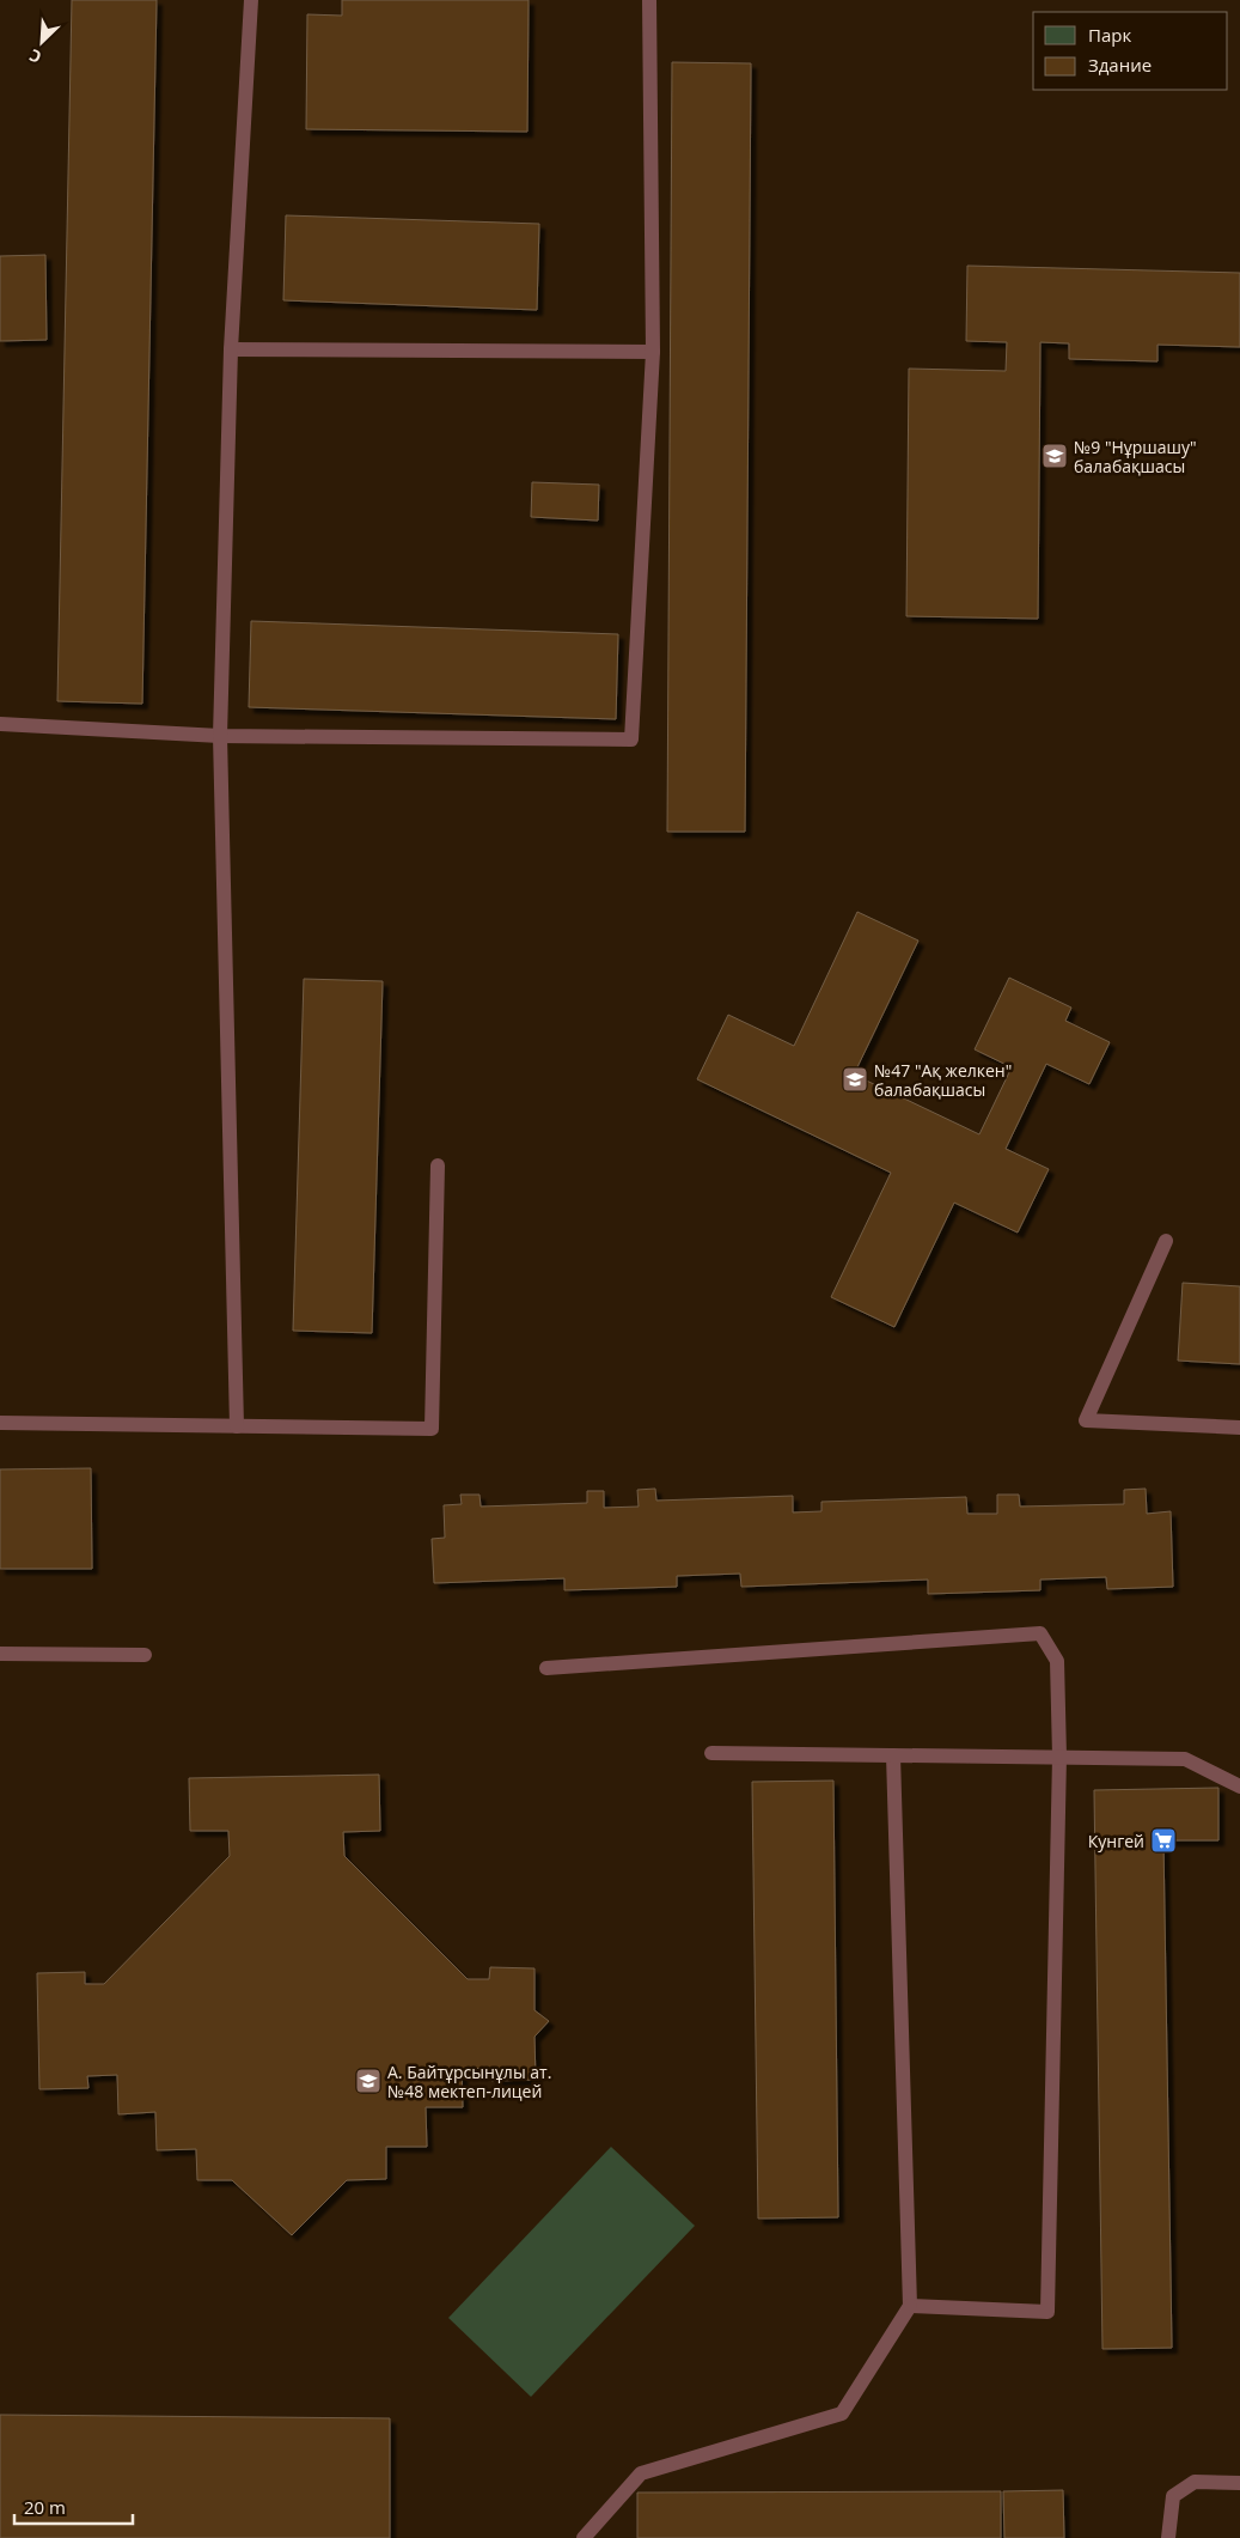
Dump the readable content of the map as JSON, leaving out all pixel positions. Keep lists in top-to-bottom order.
{
  "places": {
    "school or university": ["№9 \"Нұршашу\" балабақшасы", "№47 \"Ақ желкен\" балабақшасы", "А. Байтұрсынұлы ат. №48 мектеп-лицей"],
    "supermarket": ["Кунгей"]
  },
  "legend": ["Парк", "Здание"],
  "scale_bar": "20 m",
  "north": "bottom left"
}
